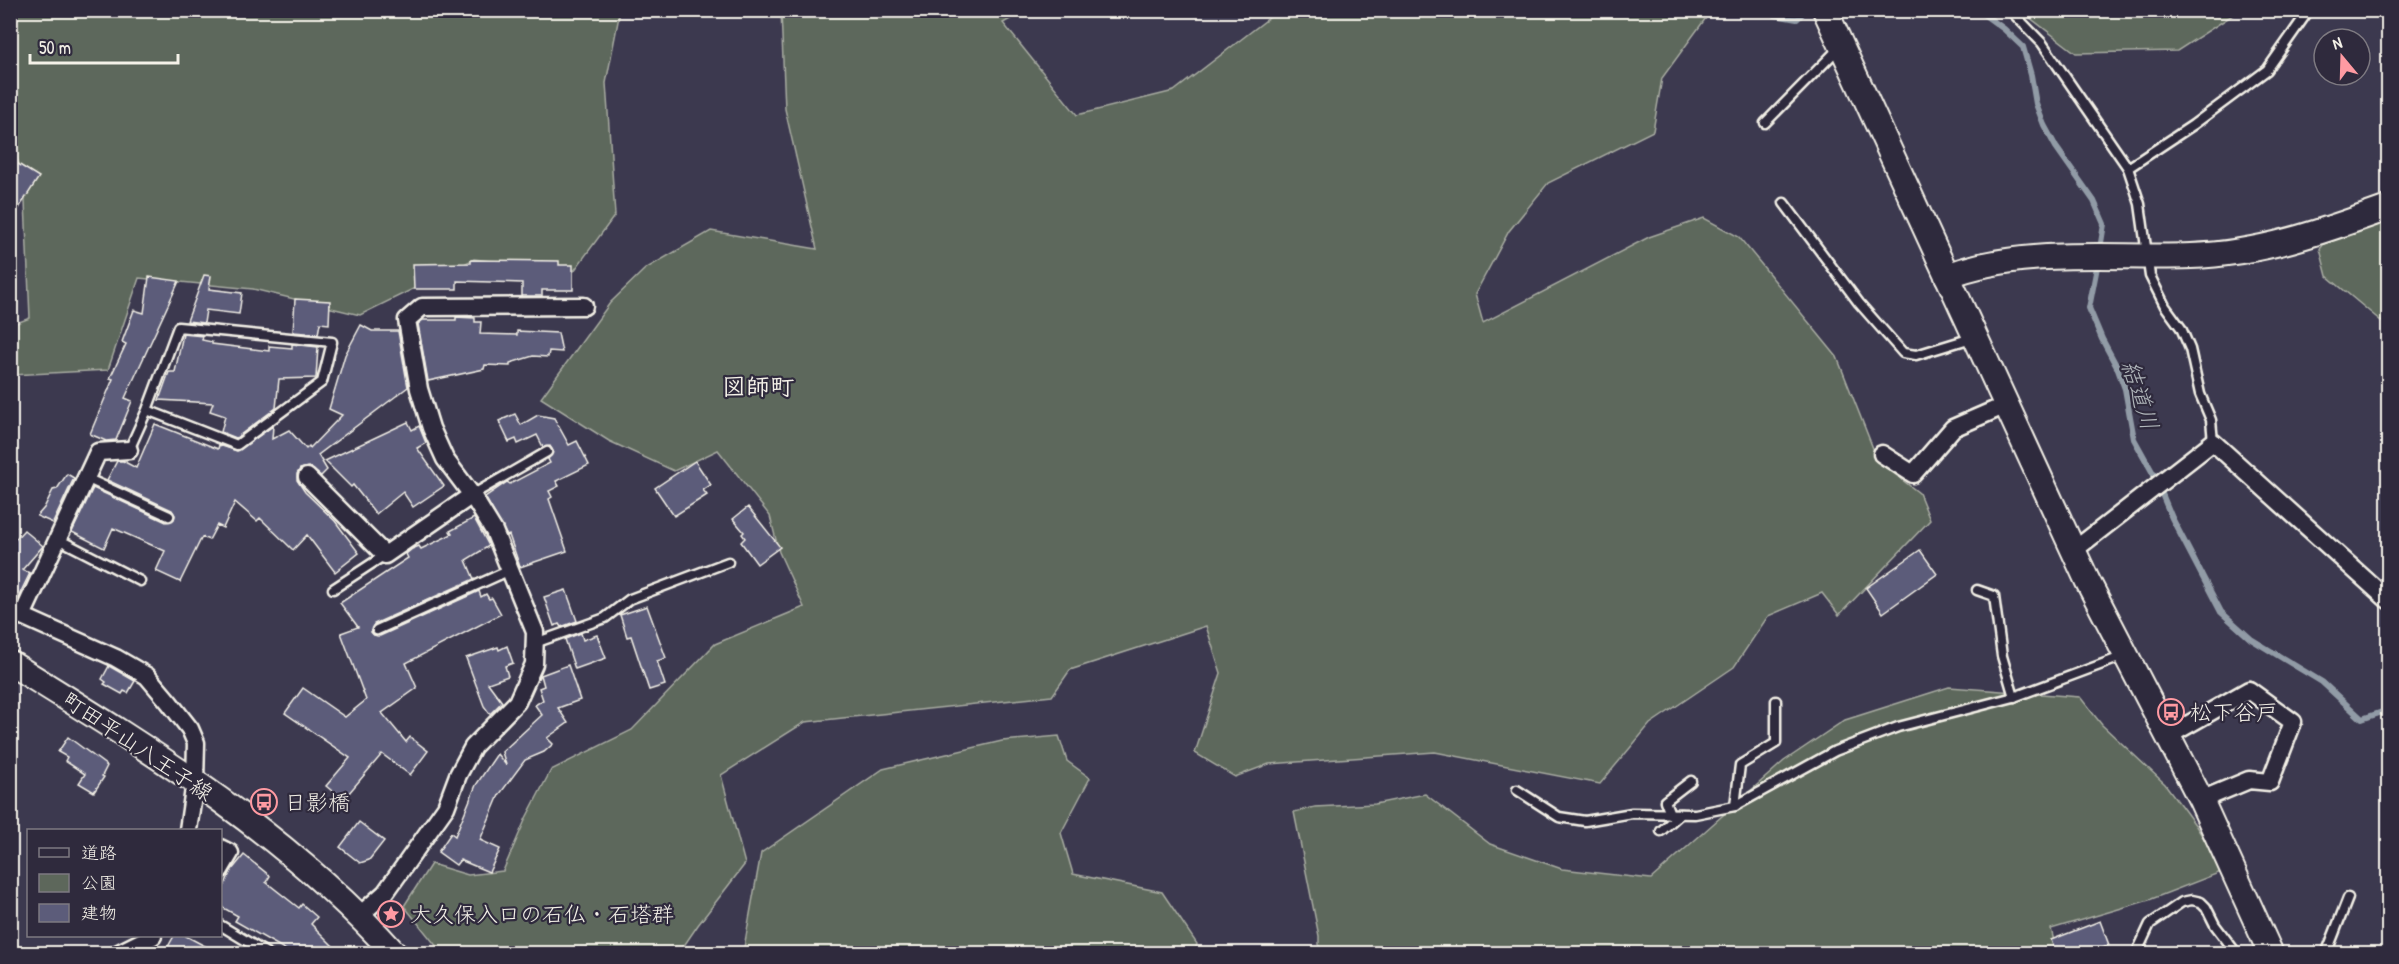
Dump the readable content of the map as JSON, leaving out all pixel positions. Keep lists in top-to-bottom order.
{
  "streets": {
    "street": ["町田平山八王子線"]
  },
  "districts": ["図師町"],
  "water": ["結道川"],
  "places": {
    "bus stop": ["松下谷戸", "日影橋"],
    "place": ["大久保入口の石仏・石塔群"]
  },
  "legend": ["道路", "公園", "建物"],
  "scale_bar": "50 m",
  "north": "top"
}
